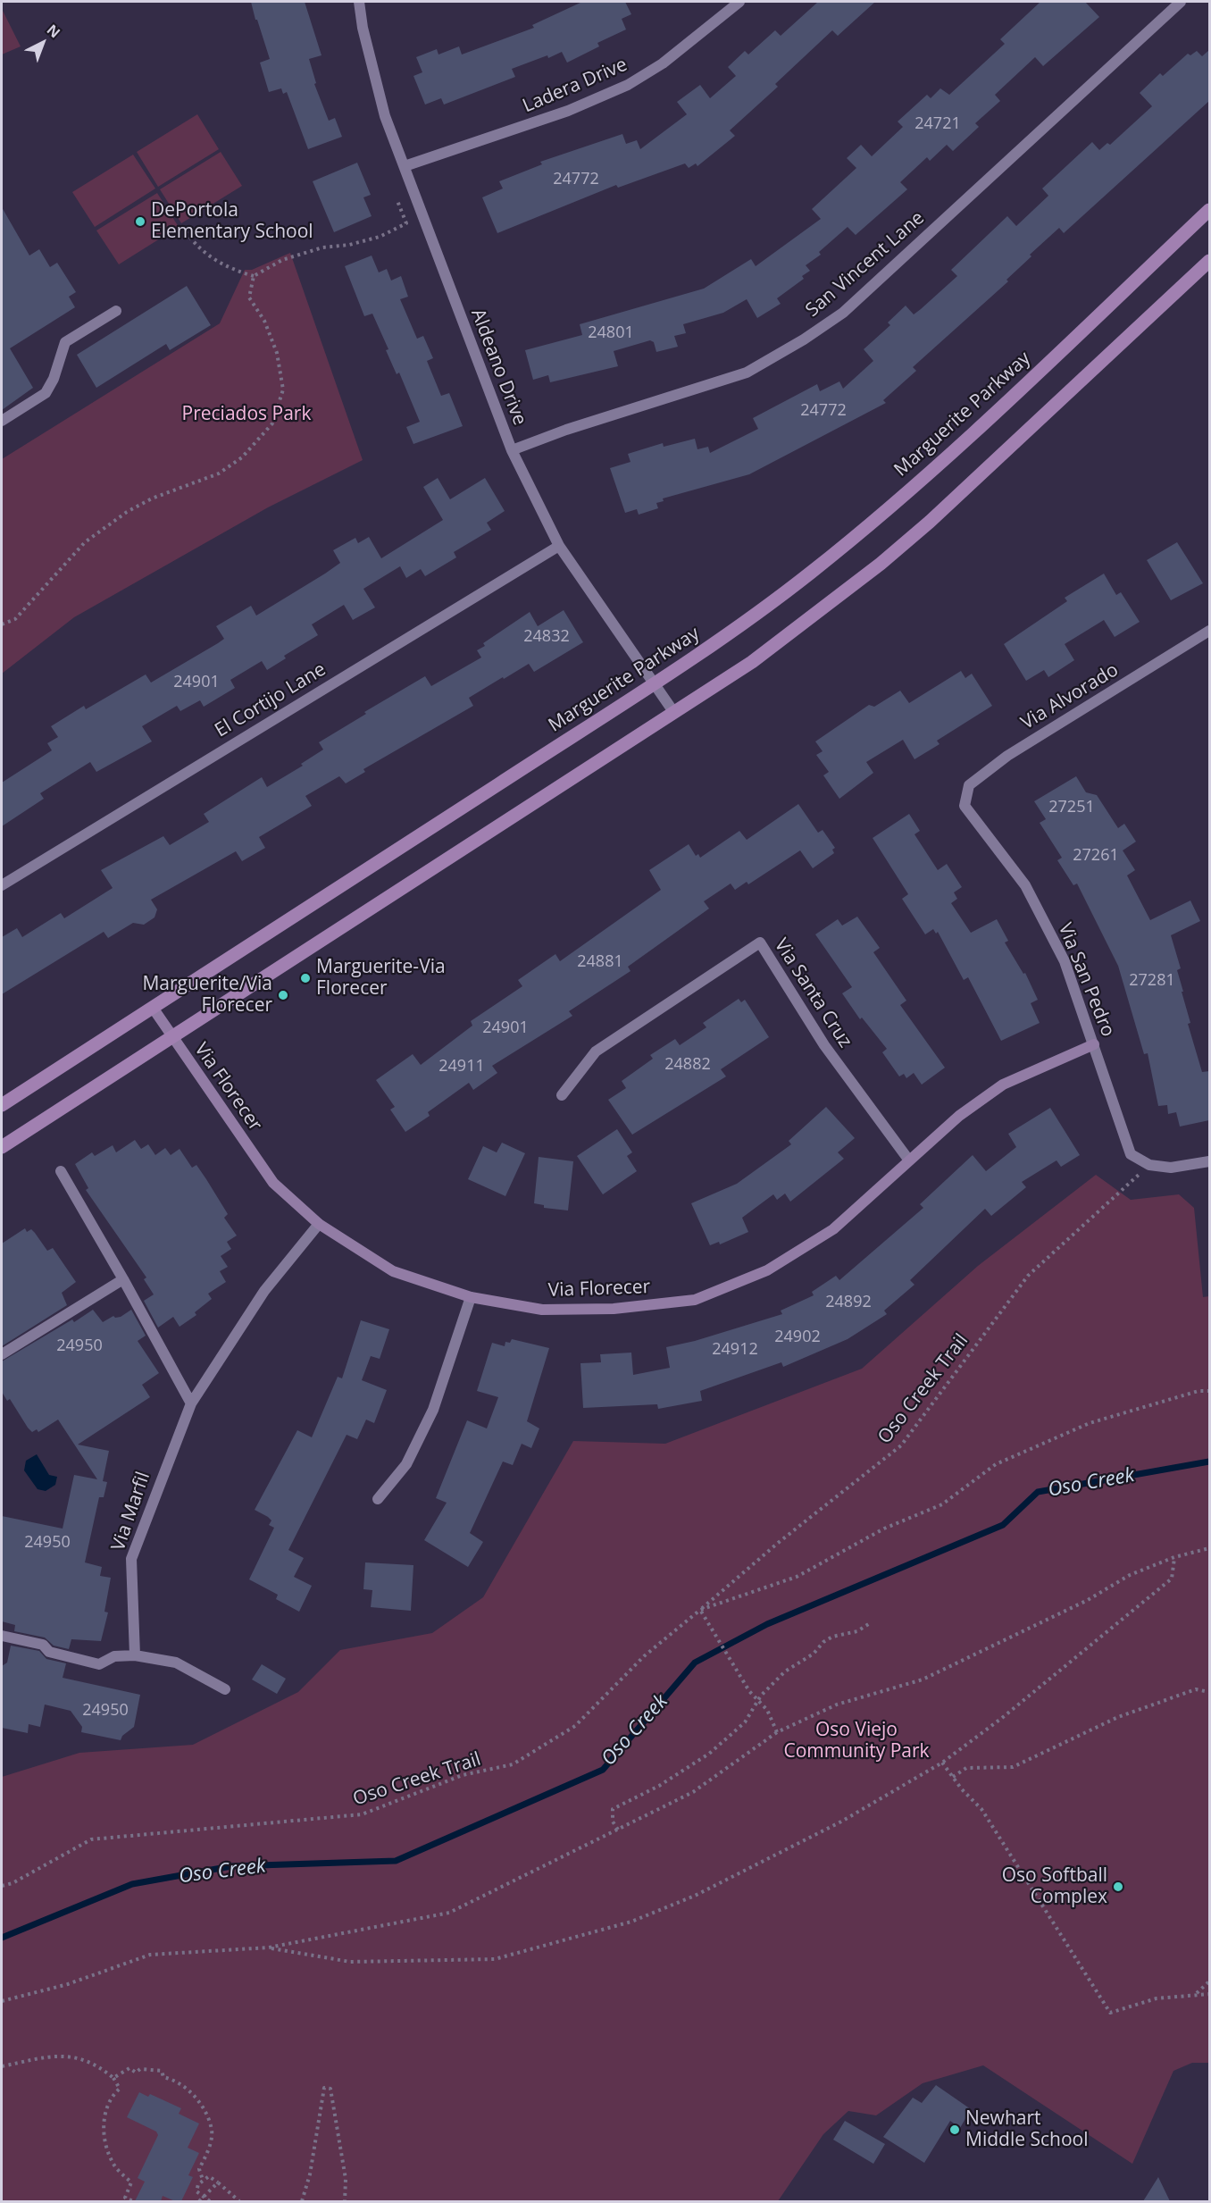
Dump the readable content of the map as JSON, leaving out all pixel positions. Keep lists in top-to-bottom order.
{
  "streets": {
    "main road": ["Marguerite Parkway"],
    "street": [
      "Ladera Drive",
      "San Vincent Lane",
      "Aldeano Drive",
      "Via Alvorado",
      "El Cortijo Lane",
      "Via San Pedro",
      "Via Santa Cruz",
      "Via Florecer",
      "Via Marfil"
    ],
    "path": ["Oso Creek Trail"]
  },
  "crossings": [
    ["Ladera Drive", "Aldeano Drive"],
    ["San Vincent Lane", "Aldeano Drive"],
    ["Aldeano Drive", "Marguerite Parkway"],
    ["Aldeano Drive", "El Cortijo Lane"],
    ["Marguerite Parkway", "Via Florecer"],
    ["Via Alvorado", "Via San Pedro"],
    ["Via San Pedro", "Via Florecer"],
    ["Via San Pedro", "Oso Creek Trail"],
    ["Via Santa Cruz", "Via Florecer"],
    ["Via Florecer", "Via Marfil"]
  ],
  "water": ["Oso Creek"],
  "parks": ["Preciados Park", "Oso Viejo Community Park"],
  "places": [
    "DePortola Elementary School",
    "Marguerite-Via Florecer",
    "Marguerite/Via Florecer",
    "Oso Softball Complex",
    "Newhart Middle School"
  ],
  "house_numbers": [
    "24721",
    "24772",
    "24801",
    "24772",
    "24832",
    "24901",
    "27251",
    "27261",
    "24881",
    "27281",
    "24901",
    "24882",
    "24911",
    "24892",
    "24902",
    "24950",
    "24912",
    "24950",
    "24950"
  ],
  "north": "top right"
}
